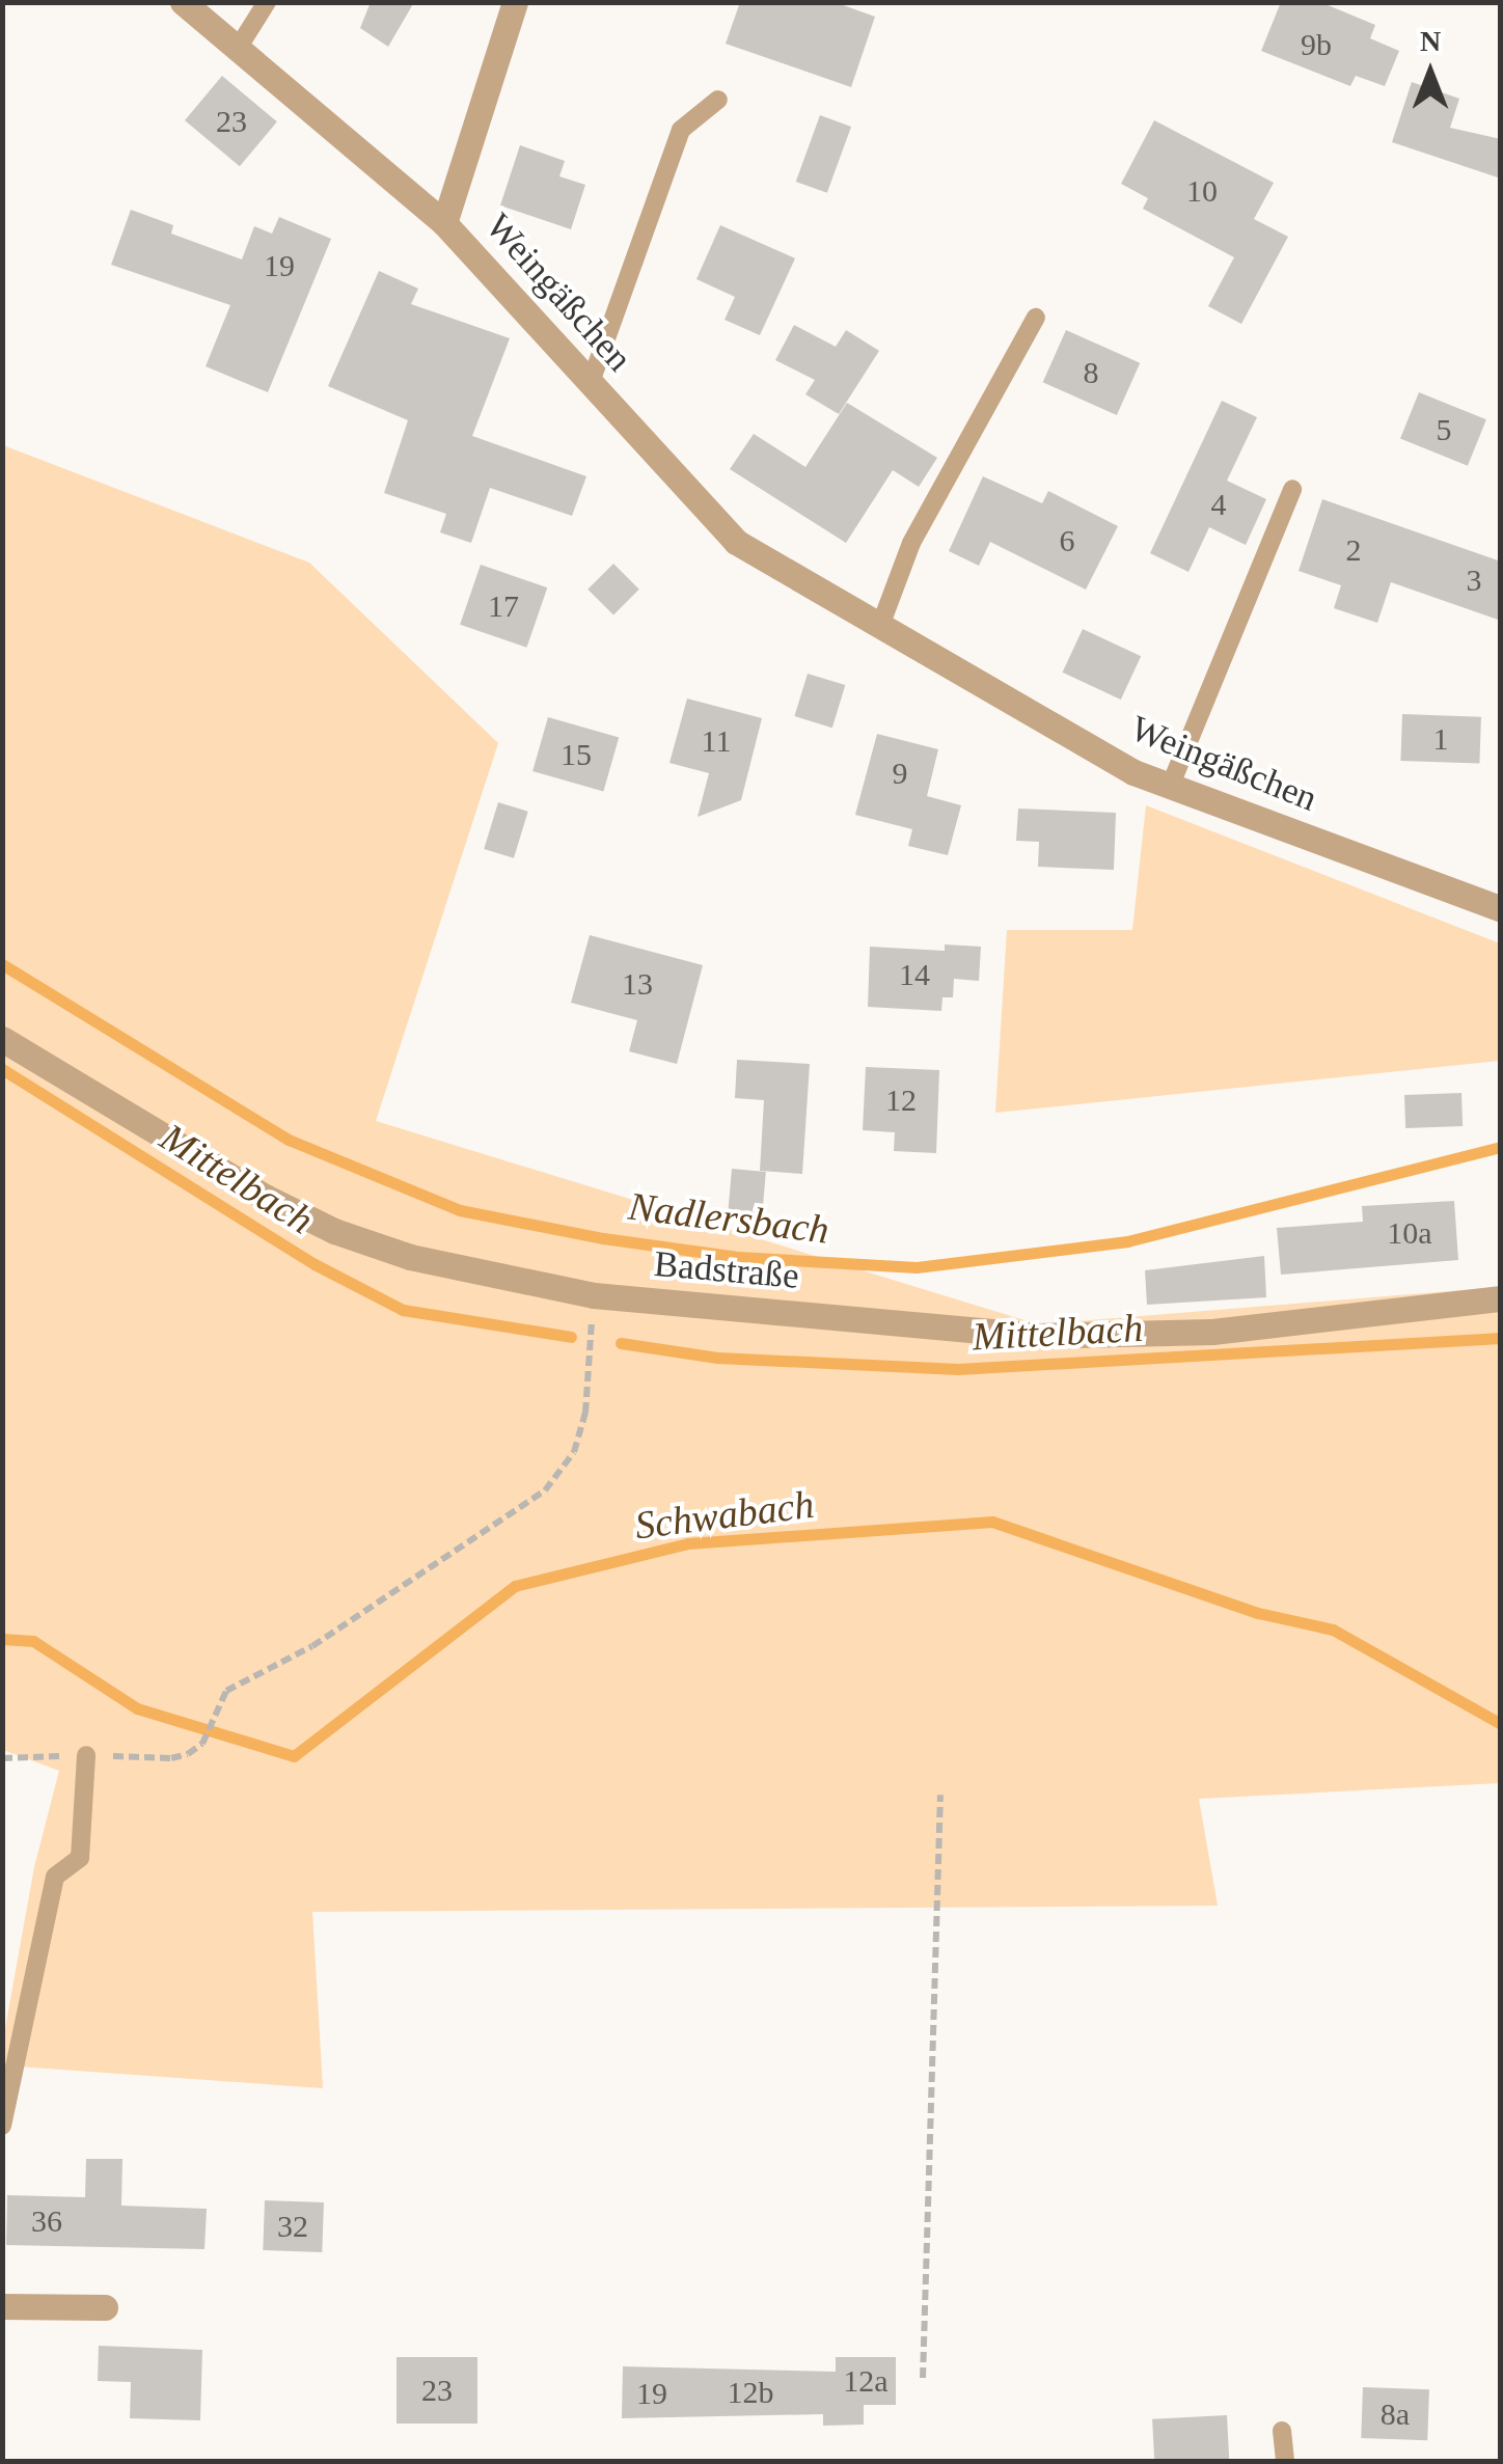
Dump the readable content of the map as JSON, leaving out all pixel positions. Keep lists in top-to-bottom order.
{
  "streets": {
    "street": ["Weingäßchen", "Badstraße"]
  },
  "water": ["Mittelbach", "Nadlersbach", "Schwabach"],
  "house_numbers": [
    "9b",
    "23",
    "10",
    "19",
    "8",
    "5",
    "4",
    "6",
    "2",
    "3",
    "17",
    "1",
    "11",
    "15",
    "9",
    "14",
    "13",
    "12",
    "10a",
    "36",
    "32",
    "12a",
    "23",
    "12b",
    "19",
    "8a"
  ],
  "north": "top"
}
